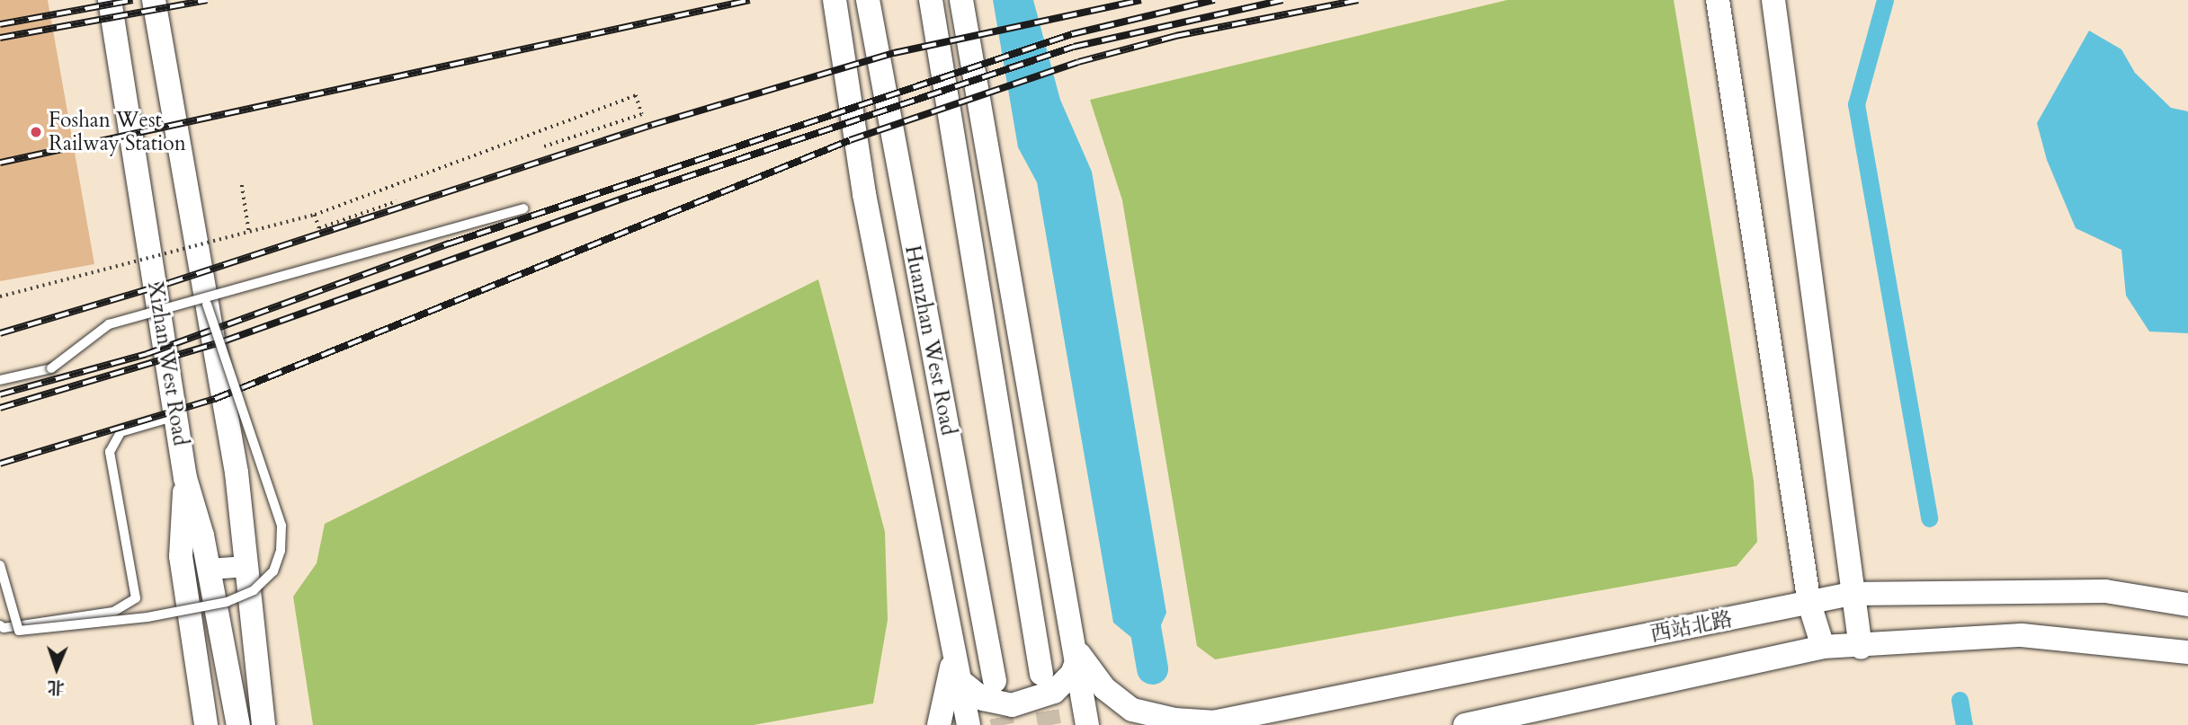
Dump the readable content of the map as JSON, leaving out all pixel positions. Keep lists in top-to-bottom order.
{
  "streets": {
    "main road": ["Huanzhan West Road", "Xizhan West Road", "西站北路"]
  },
  "places": ["Foshan West Railway Station"],
  "north": "bottom"
}
